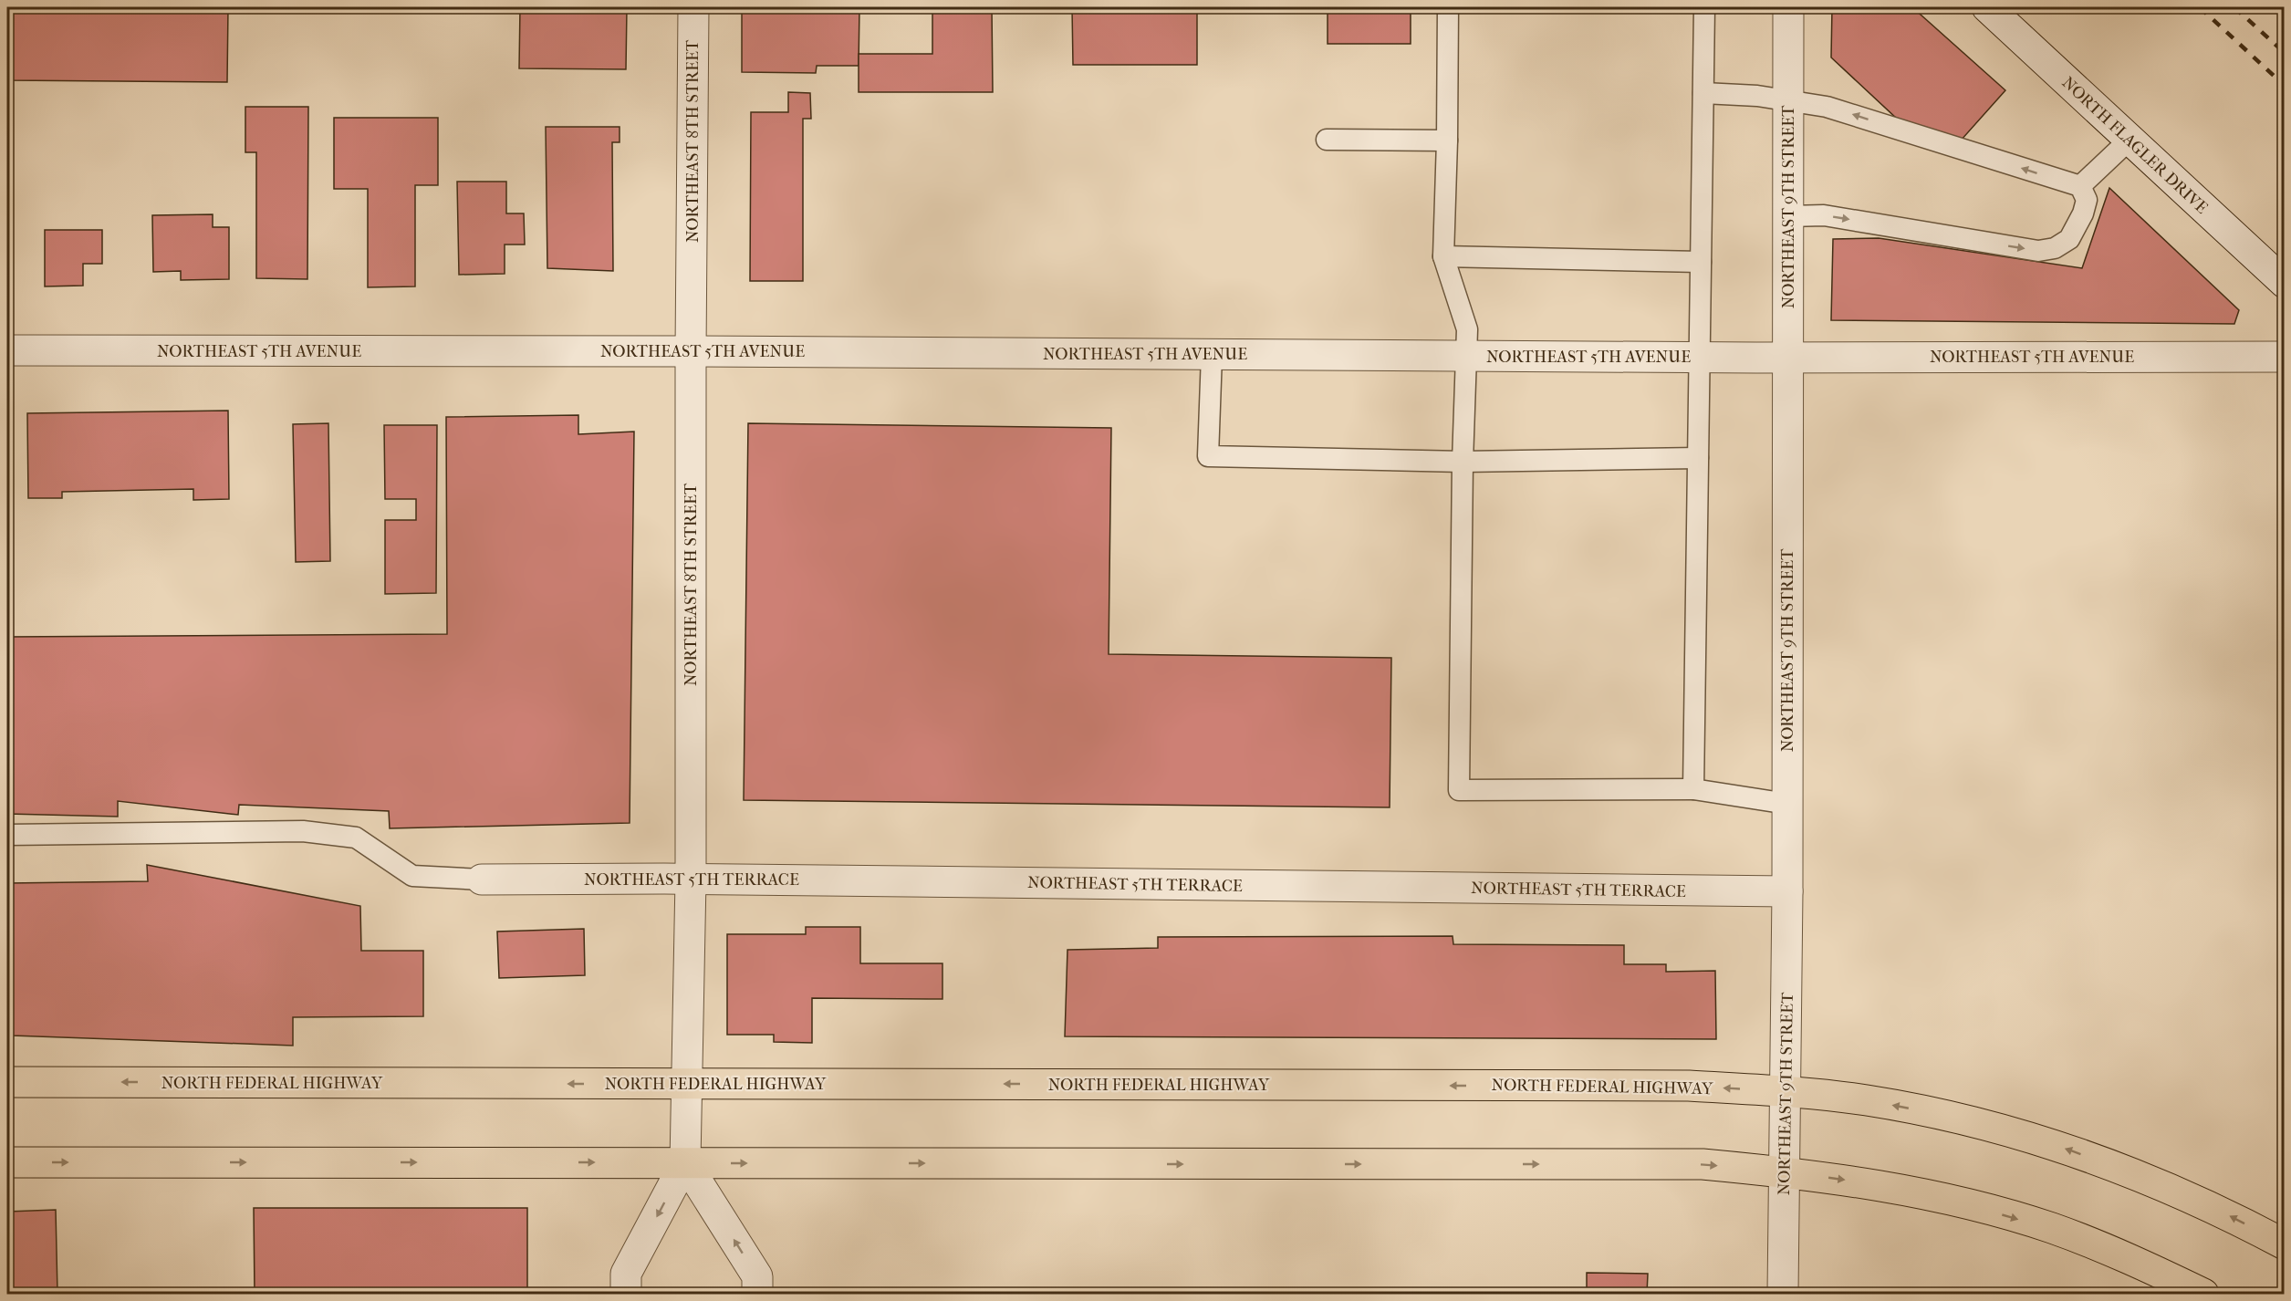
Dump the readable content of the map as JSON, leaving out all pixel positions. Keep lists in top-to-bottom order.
{
  "streets": {
    "main road": ["NORTH FEDERAL HIGHWAY"],
    "street": [
      "NORTHEAST 8TH STREET",
      "NORTH FLAGLER DRIVE",
      "NORTHEAST 9TH STREET",
      "NORTHEAST 5TH AVENUE",
      "NORTHEAST 5TH TERRACE"
    ]
  },
  "crossings": [
    ["NORTHEAST 8TH STREET", "NORTHEAST 5TH AVENUE"],
    ["NORTHEAST 8TH STREET", "NORTHEAST 5TH TERRACE"],
    ["NORTHEAST 8TH STREET", "NORTH FEDERAL HIGHWAY"],
    ["NORTHEAST 9TH STREET", "NORTHEAST 5TH AVENUE"],
    ["NORTHEAST 9TH STREET", "NORTHEAST 5TH TERRACE"],
    ["NORTHEAST 9TH STREET", "NORTH FEDERAL HIGHWAY"]
  ]
}
